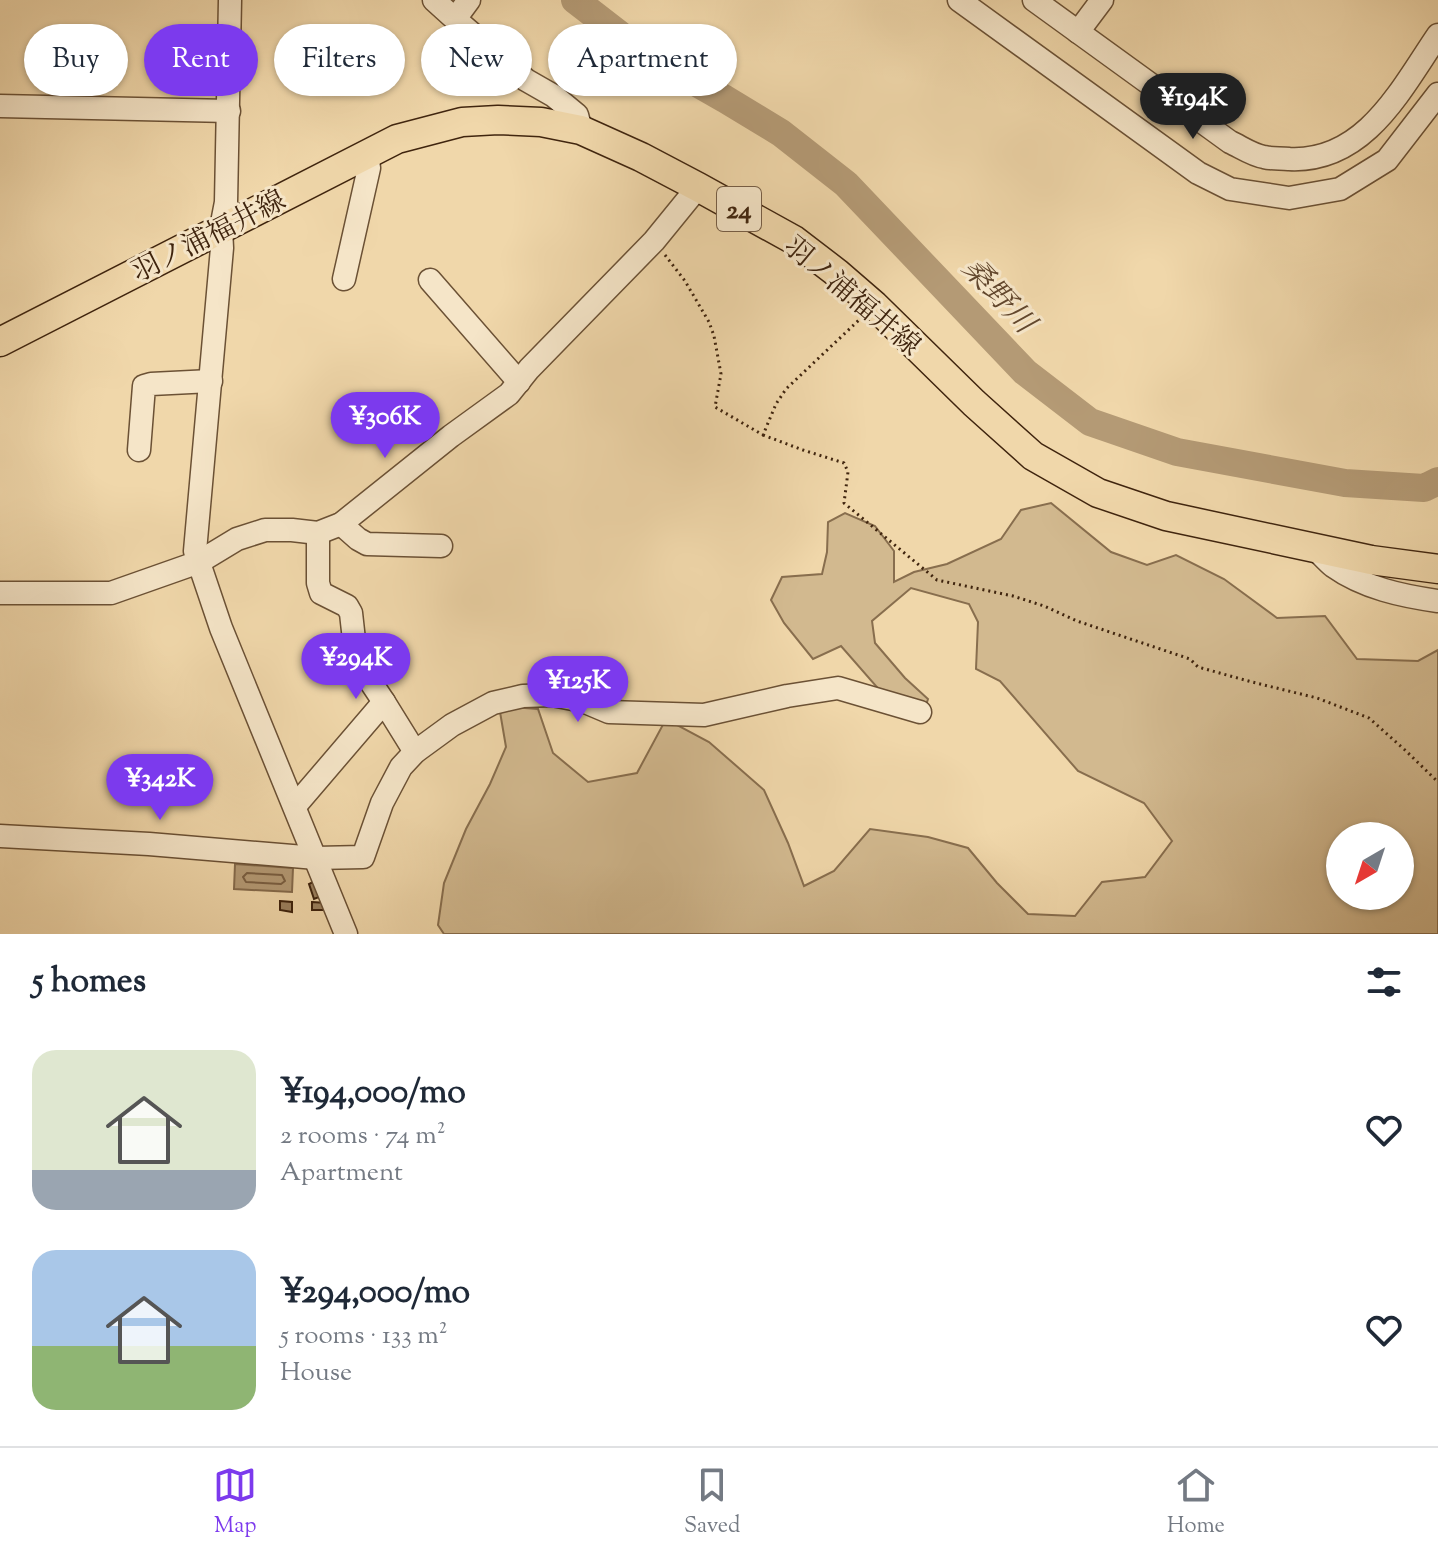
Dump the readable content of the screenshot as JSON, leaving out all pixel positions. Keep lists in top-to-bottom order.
{
  "streets": {
    "main road": ["24", "羽ノ浦福井線"]
  },
  "water": ["桑野川"],
  "north": "bottom left",
  "page": {
    "chip": [
      "Buy",
      "Rent",
      "Filters",
      "New",
      "Apartment"
    ],
    "price": [
      "¥194K",
      "¥306K",
      "¥294K",
      "¥125K",
      "¥342K"
    ],
    "heading": "5 homes",
    "list": [
      {
        "name": "¥194,000/mo",
        "note": "2 rooms · 74 m² · Apartment"
      },
      {
        "name": "¥294,000/mo",
        "note": "5 rooms · 133 m² · House"
      }
    ],
    "tabs": ["Map", "Saved", "Home"]
  }
}
